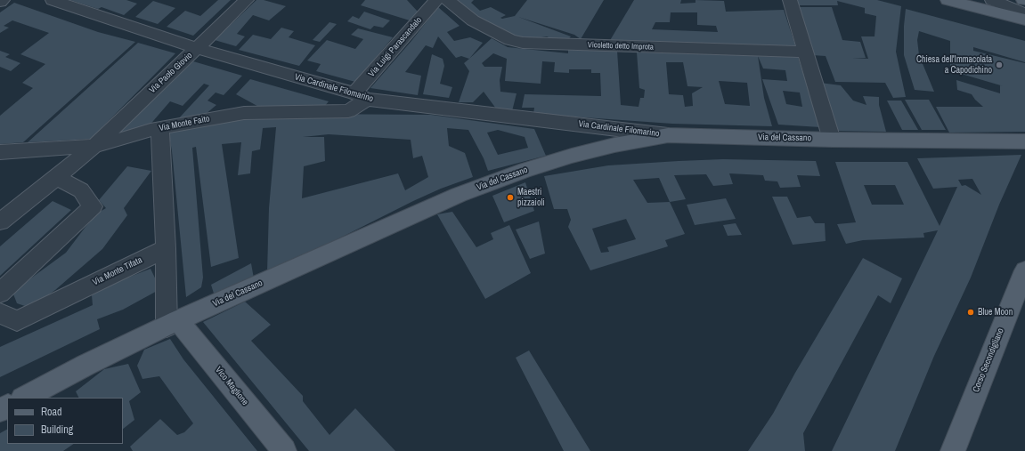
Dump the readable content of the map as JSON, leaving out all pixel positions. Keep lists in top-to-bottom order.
{
  "streets": {
    "main road": ["Via del Cassano", "Corso Secondigliano", "Vico Maglione"],
    "street": [
      "Vicoletto detto Improta",
      "Via Luigi Parascandalo",
      "Via Paolo Giovio",
      "Via Cardinale Filomarino",
      "Via Monte Faito",
      "Via Monte Tifata"
    ]
  },
  "crossings": [
    ["Via Luigi Parascandalo", "Via Cardinale Filomarino"],
    ["Via Luigi Parascandalo", "Via Monte Faito"],
    ["Via Paolo Giovio", "Via Cardinale Filomarino"],
    ["Via Paolo Giovio", "Via Monte Faito"],
    ["Via Cardinale Filomarino", "Via Monte Faito"],
    ["Via Cardinale Filomarino", "Via del Cassano"],
    ["Via del Cassano", "Vico Maglione"]
  ],
  "places": ["Chiesa dell'Immacolata a Capodichino", "Maestri pizzaioli", "Blue Moon"],
  "legend": ["Road", "Building"]
}
